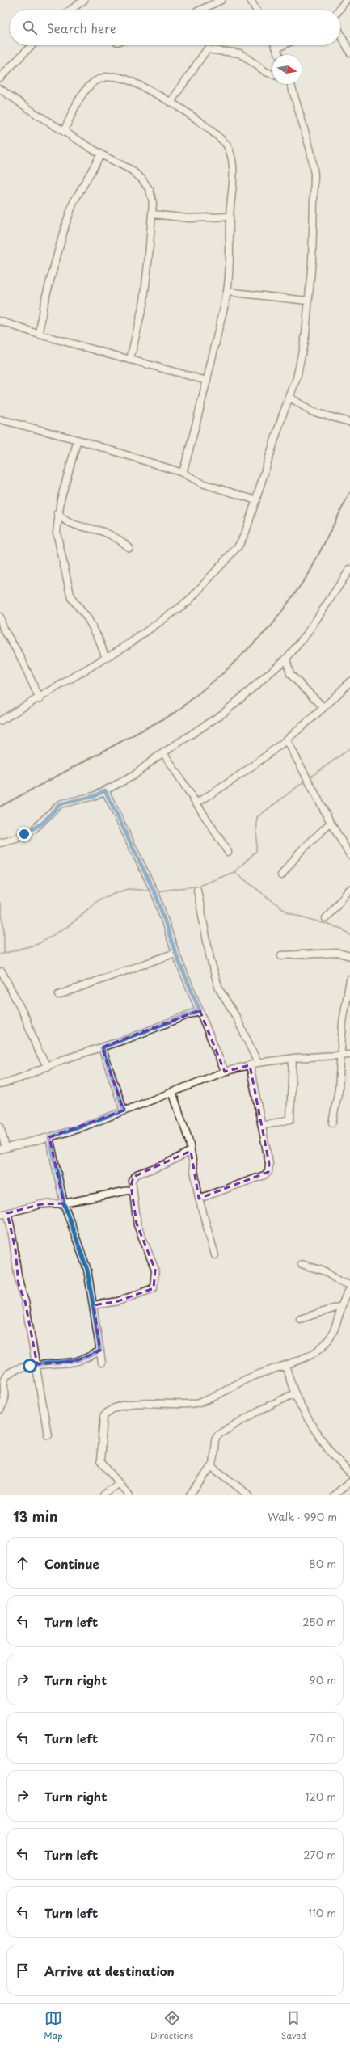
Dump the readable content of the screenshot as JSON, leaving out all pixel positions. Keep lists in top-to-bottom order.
{
  "north": "right",
  "page": {
    "search": "Search here",
    "heading": ["13 min", "Walk · 990 m"],
    "list": [
      ["Continue", "80 m"],
      ["Turn left", "250 m"],
      ["Turn right", "90 m"],
      ["Turn left", "70 m"],
      ["Turn right", "120 m"],
      ["Turn left", "270 m"],
      ["Turn left", "110 m"],
      "Arrive at destination"
    ],
    "nav": ["Map", "Directions", "Saved"]
  }
}
